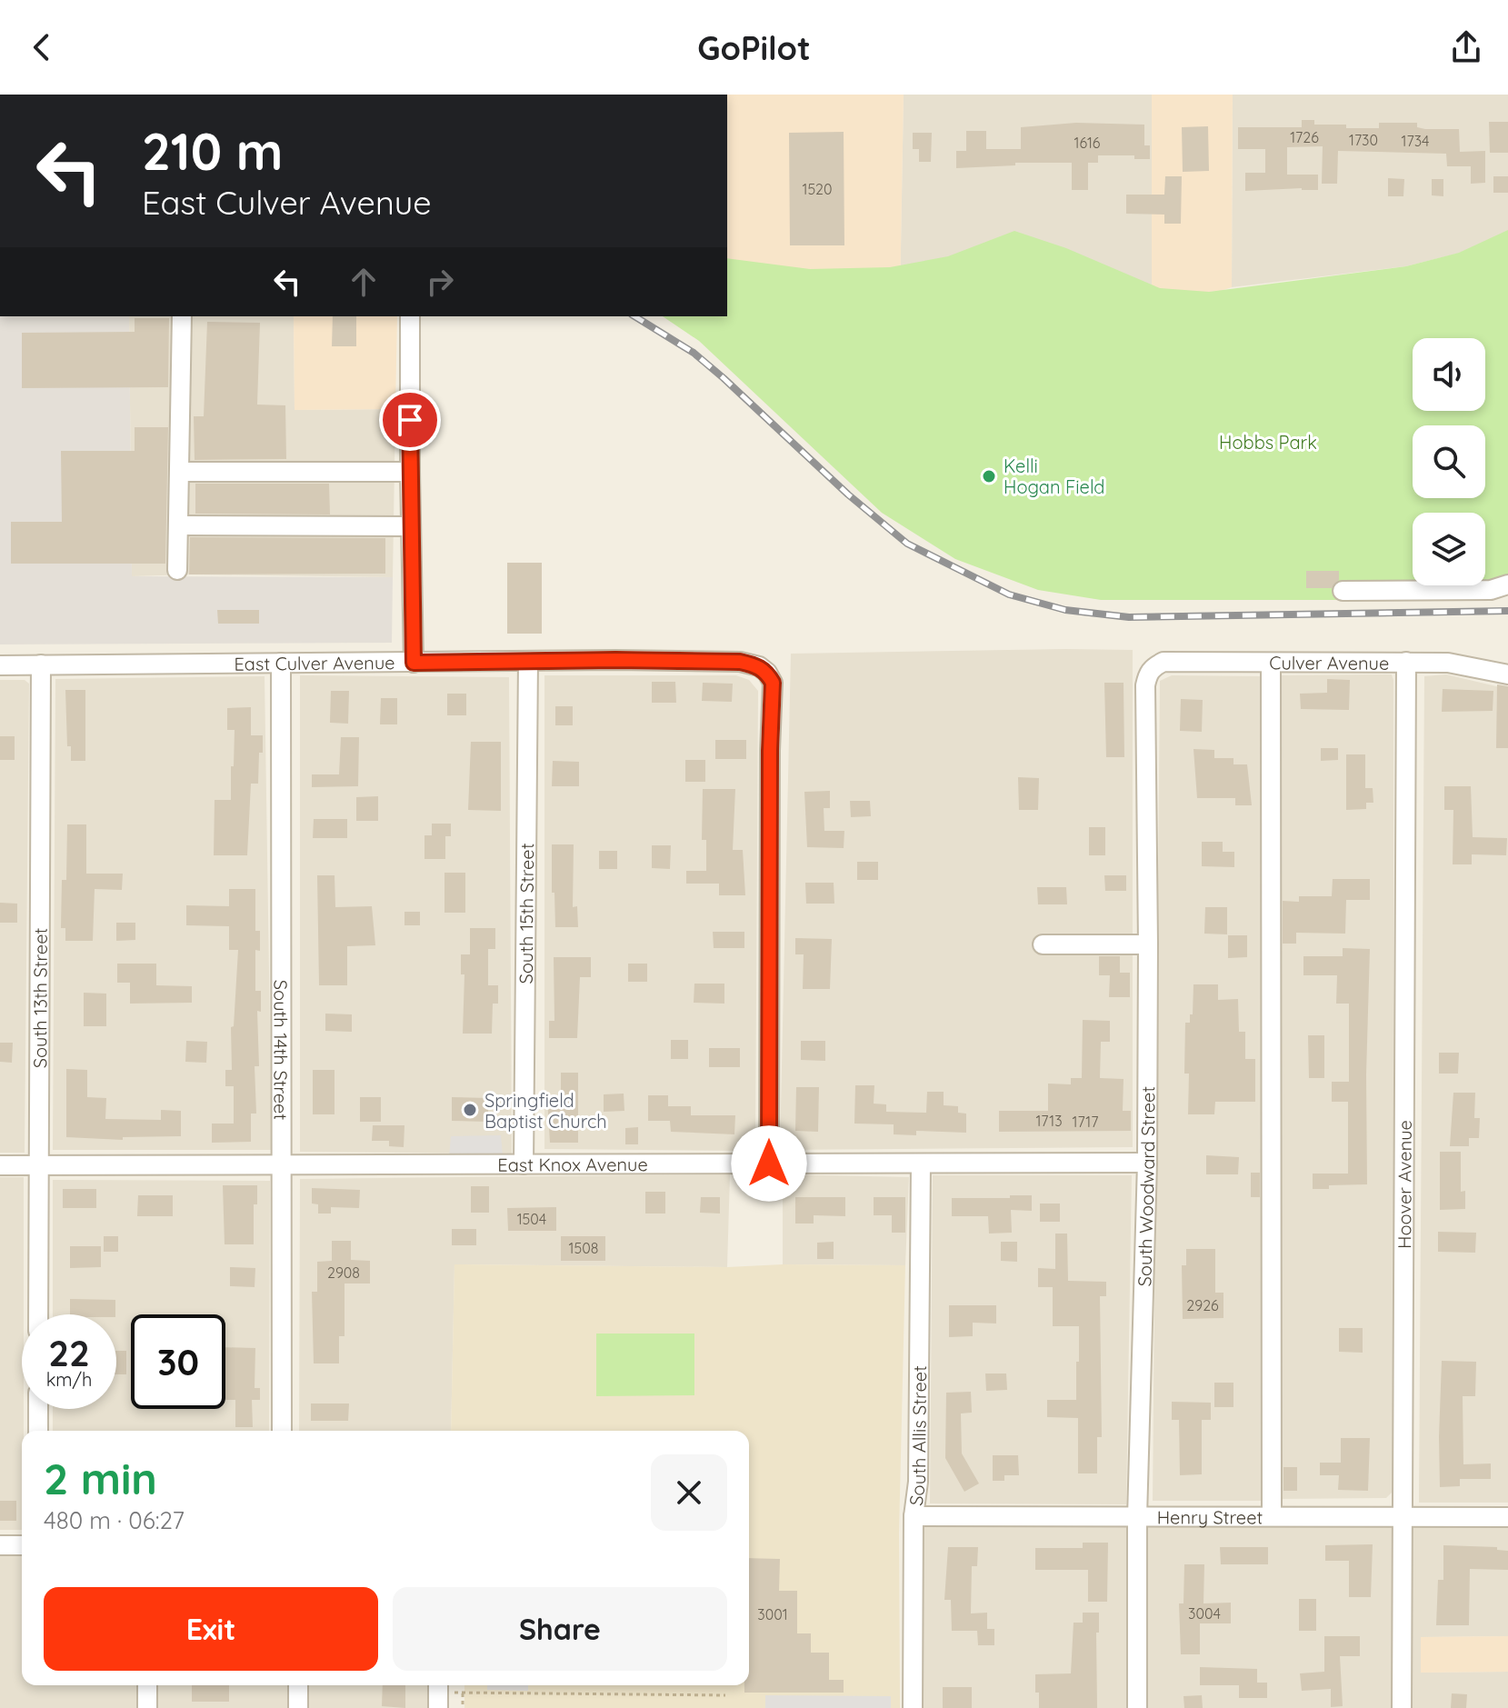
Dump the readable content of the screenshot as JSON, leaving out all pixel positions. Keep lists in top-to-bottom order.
{
  "streets": {
    "street": [
      "East Culver Avenue",
      "Culver Avenue",
      "South 15th Street",
      "South 13th Street",
      "South 14th Street",
      "East Knox Avenue",
      "Hoover Avenue",
      "South Woodward Street",
      "South Allis Street",
      "Henry Street"
    ]
  },
  "crossings": [
    ["East Culver Avenue", "South 15th Street"],
    ["East Culver Avenue", "South 13th Street"],
    ["East Culver Avenue", "South 14th Street"],
    ["East Culver Avenue", "East Knox Avenue"],
    ["Culver Avenue", "Hoover Avenue"],
    ["Culver Avenue", "South Woodward Street"],
    ["South 15th Street", "East Knox Avenue"],
    ["South 13th Street", "East Knox Avenue"],
    ["South 14th Street", "East Knox Avenue"],
    ["East Knox Avenue", "South Woodward Street"],
    ["East Knox Avenue", "South Allis Street"],
    ["Hoover Avenue", "Henry Street"],
    ["South Woodward Street", "Henry Street"],
    ["South Allis Street", "Henry Street"]
  ],
  "parks": ["Hobbs Park"],
  "places": ["Kelli Hogan Field", "Springfield Baptist Church"],
  "house_numbers": [
    "1726",
    "1730",
    "1734",
    "1616",
    "1520",
    "1713",
    "1717",
    "1504",
    "1508",
    "2908",
    "2926",
    "3004",
    "3001"
  ],
  "page": {
    "header": "GoPilot",
    "turn": ["210 m", "East Culver Avenue"],
    "speed": "22 km/h",
    "limit": "30",
    "heading": ["2 min", "480 m · 06:27"],
    "buttons": ["Exit", "Share"]
  }
}
